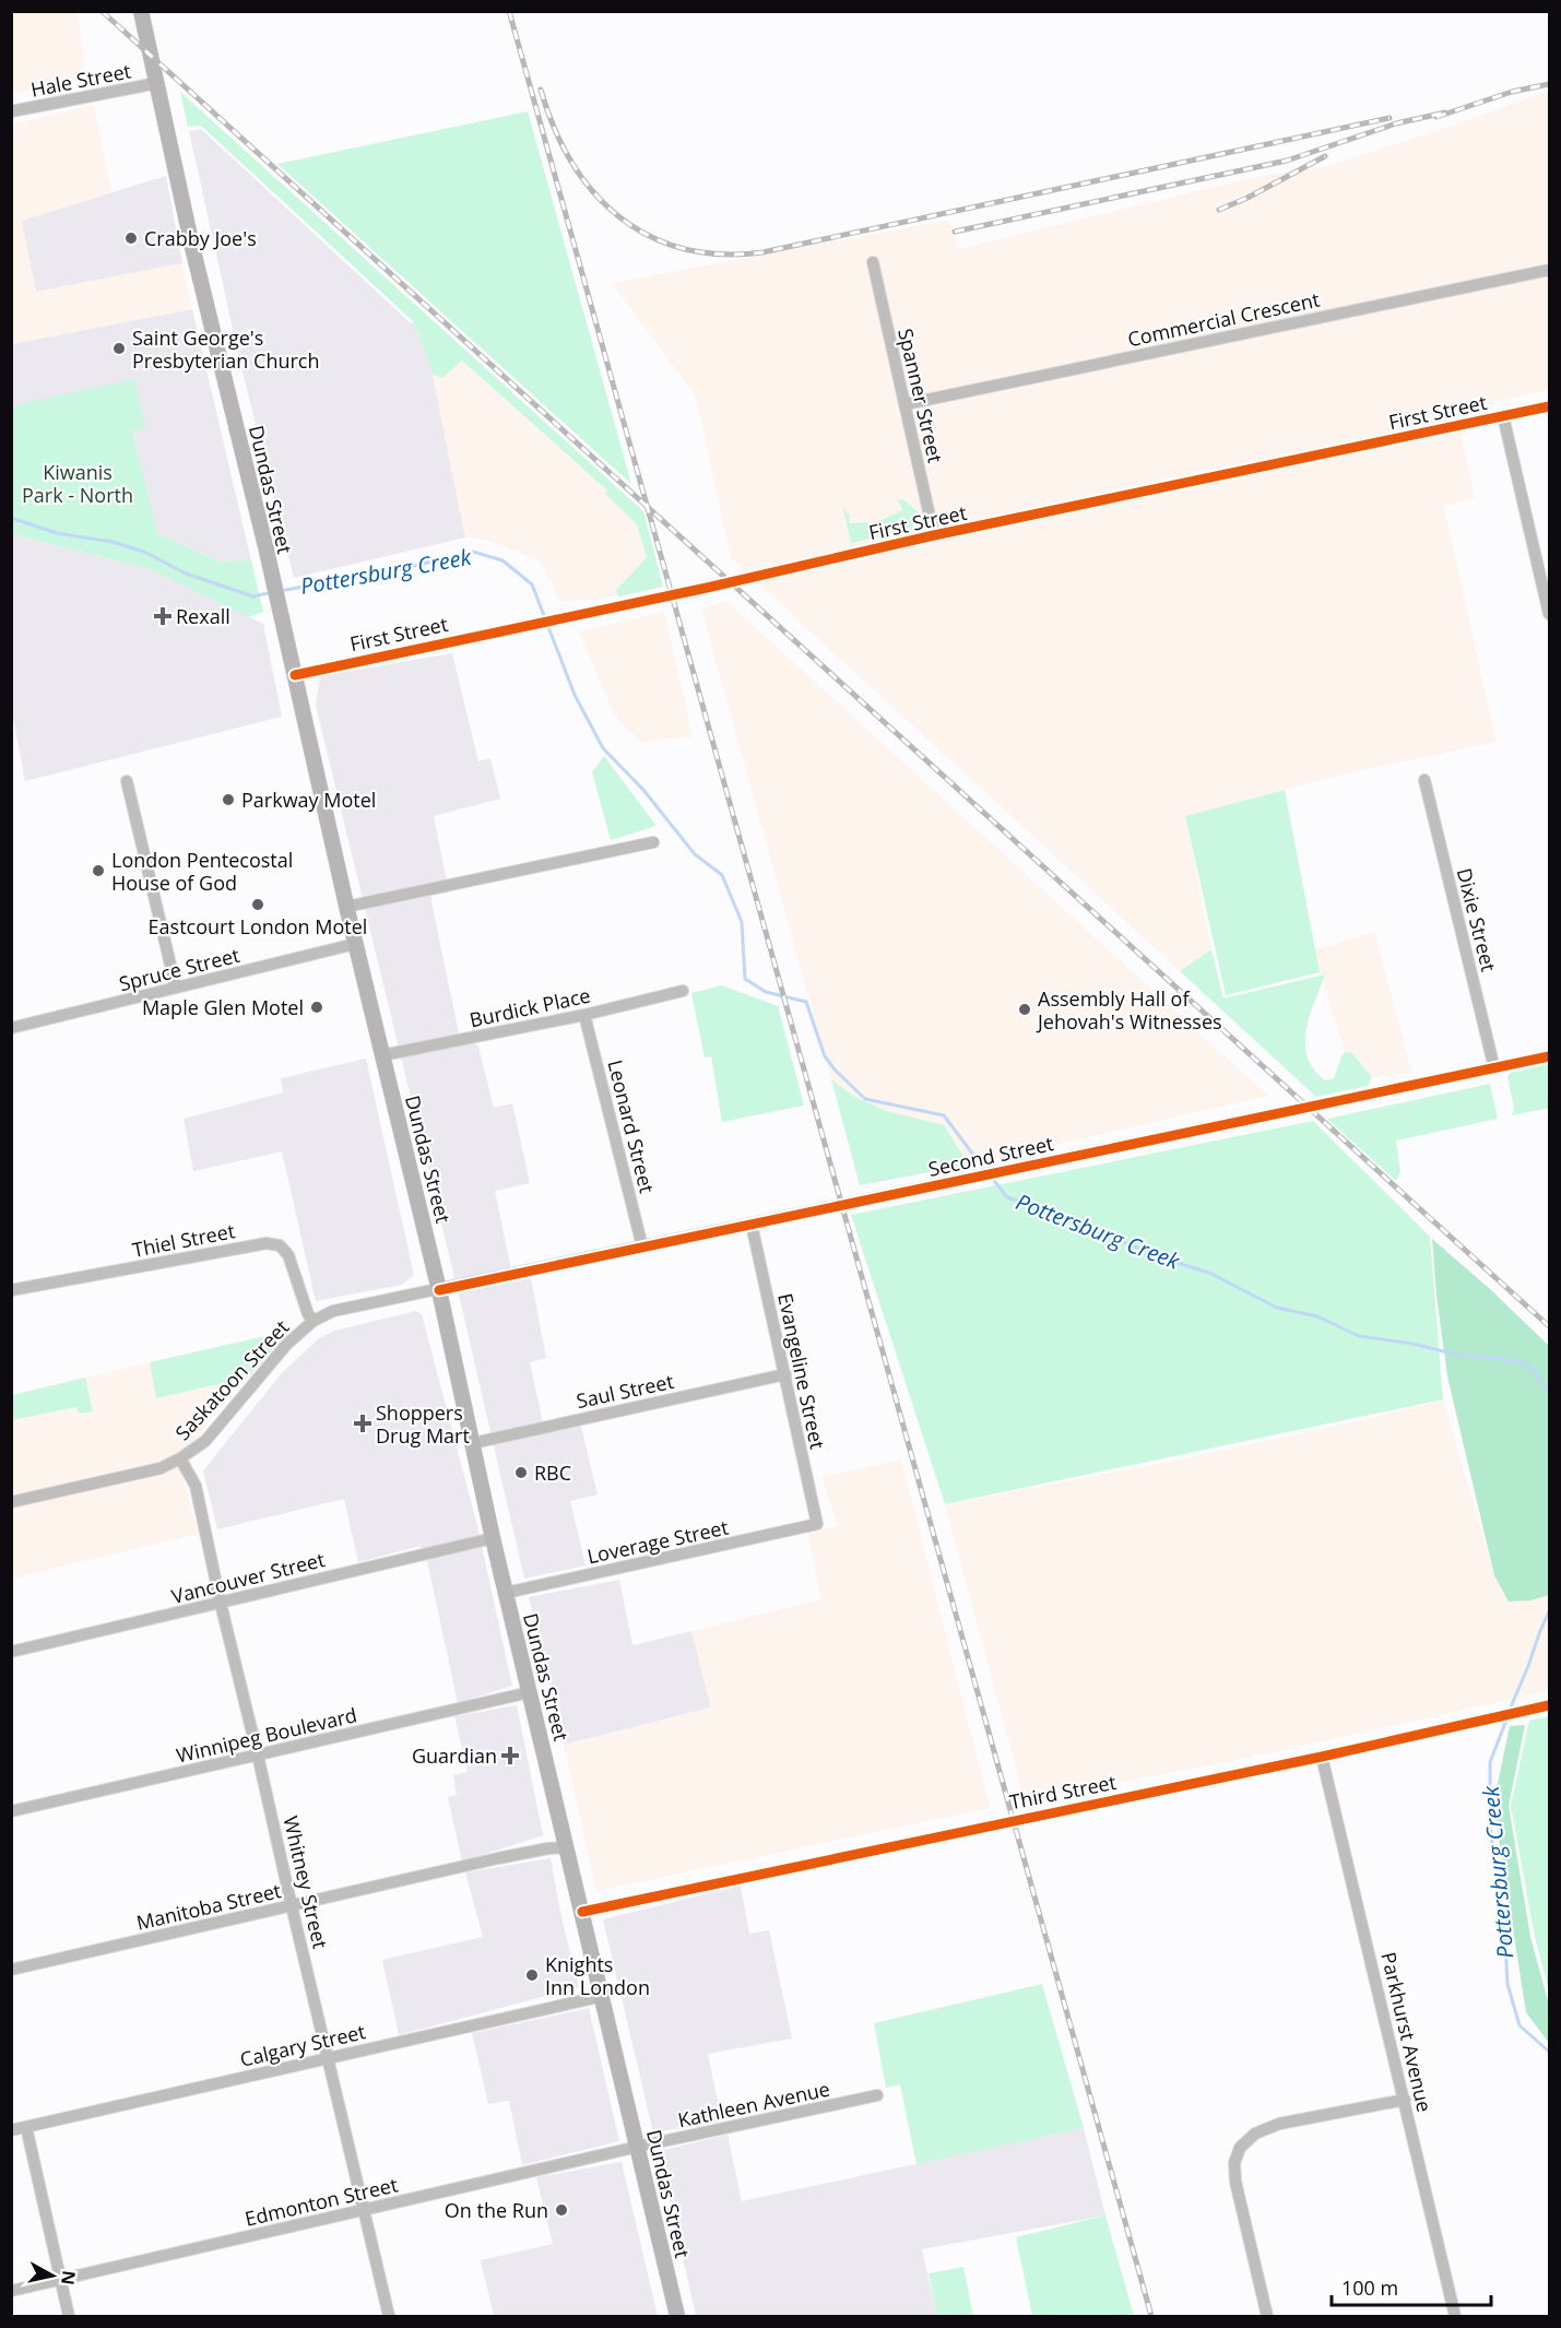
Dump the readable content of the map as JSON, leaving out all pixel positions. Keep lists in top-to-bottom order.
{
  "streets": {
    "main road": ["Dundas Street"],
    "street": [
      "Hale Street",
      "Commercial Crescent",
      "Spanner Street",
      "First Street",
      "Dixie Street",
      "Spruce Street",
      "Burdick Place",
      "Leonard Street",
      "Second Street",
      "Thiel Street",
      "Evangeline Street",
      "Saskatoon Street",
      "Saul Street",
      "Loverage Street",
      "Vancouver Street",
      "Winnipeg Boulevard",
      "Third Street",
      "Whitney Street",
      "Manitoba Street",
      "Parkhurst Avenue",
      "Calgary Street",
      "Kathleen Avenue",
      "Edmonton Street"
    ]
  },
  "crossings": [
    ["Hale Street", "Dundas Street"],
    ["Commercial Crescent", "Spanner Street"],
    ["Spanner Street", "First Street"],
    ["First Street", "Dundas Street"],
    ["Dundas Street", "Spruce Street"],
    ["Dundas Street", "Burdick Place"],
    ["Dundas Street", "Second Street"],
    ["Dundas Street", "Saskatoon Street"],
    ["Dundas Street", "Saul Street"],
    ["Dundas Street", "Loverage Street"],
    ["Dundas Street", "Vancouver Street"],
    ["Dundas Street", "Winnipeg Boulevard"],
    ["Dundas Street", "Third Street"],
    ["Dundas Street", "Manitoba Street"],
    ["Dundas Street", "Calgary Street"],
    ["Dundas Street", "Kathleen Avenue"],
    ["Dundas Street", "Edmonton Street"],
    ["Dixie Street", "Second Street"],
    ["Burdick Place", "Leonard Street"],
    ["Leonard Street", "Second Street"],
    ["Second Street", "Evangeline Street"],
    ["Second Street", "Saskatoon Street"],
    ["Thiel Street", "Saskatoon Street"],
    ["Evangeline Street", "Saul Street"],
    ["Evangeline Street", "Loverage Street"],
    ["Saskatoon Street", "Whitney Street"],
    ["Vancouver Street", "Whitney Street"],
    ["Winnipeg Boulevard", "Whitney Street"],
    ["Third Street", "Parkhurst Avenue"],
    ["Whitney Street", "Manitoba Street"],
    ["Whitney Street", "Calgary Street"],
    ["Whitney Street", "Edmonton Street"],
    ["Kathleen Avenue", "Edmonton Street"]
  ],
  "water": ["Pottersburg Creek"],
  "parks": ["Kiwanis Park - North"],
  "places": {
    "other": [
      "Crabby Joe's",
      "Saint George's Presbyterian Church",
      "Parkway Motel",
      "London Pentecostal House of God",
      "Eastcourt London Motel",
      "Maple Glen Motel",
      "Assembly Hall of Jehovah's Witnesses",
      "RBC",
      "Knights Inn London",
      "On the Run"
    ],
    "health": ["Rexall", "Shoppers Drug Mart", "Guardian"]
  },
  "scale_bar": "100 m",
  "north": "right"
}
